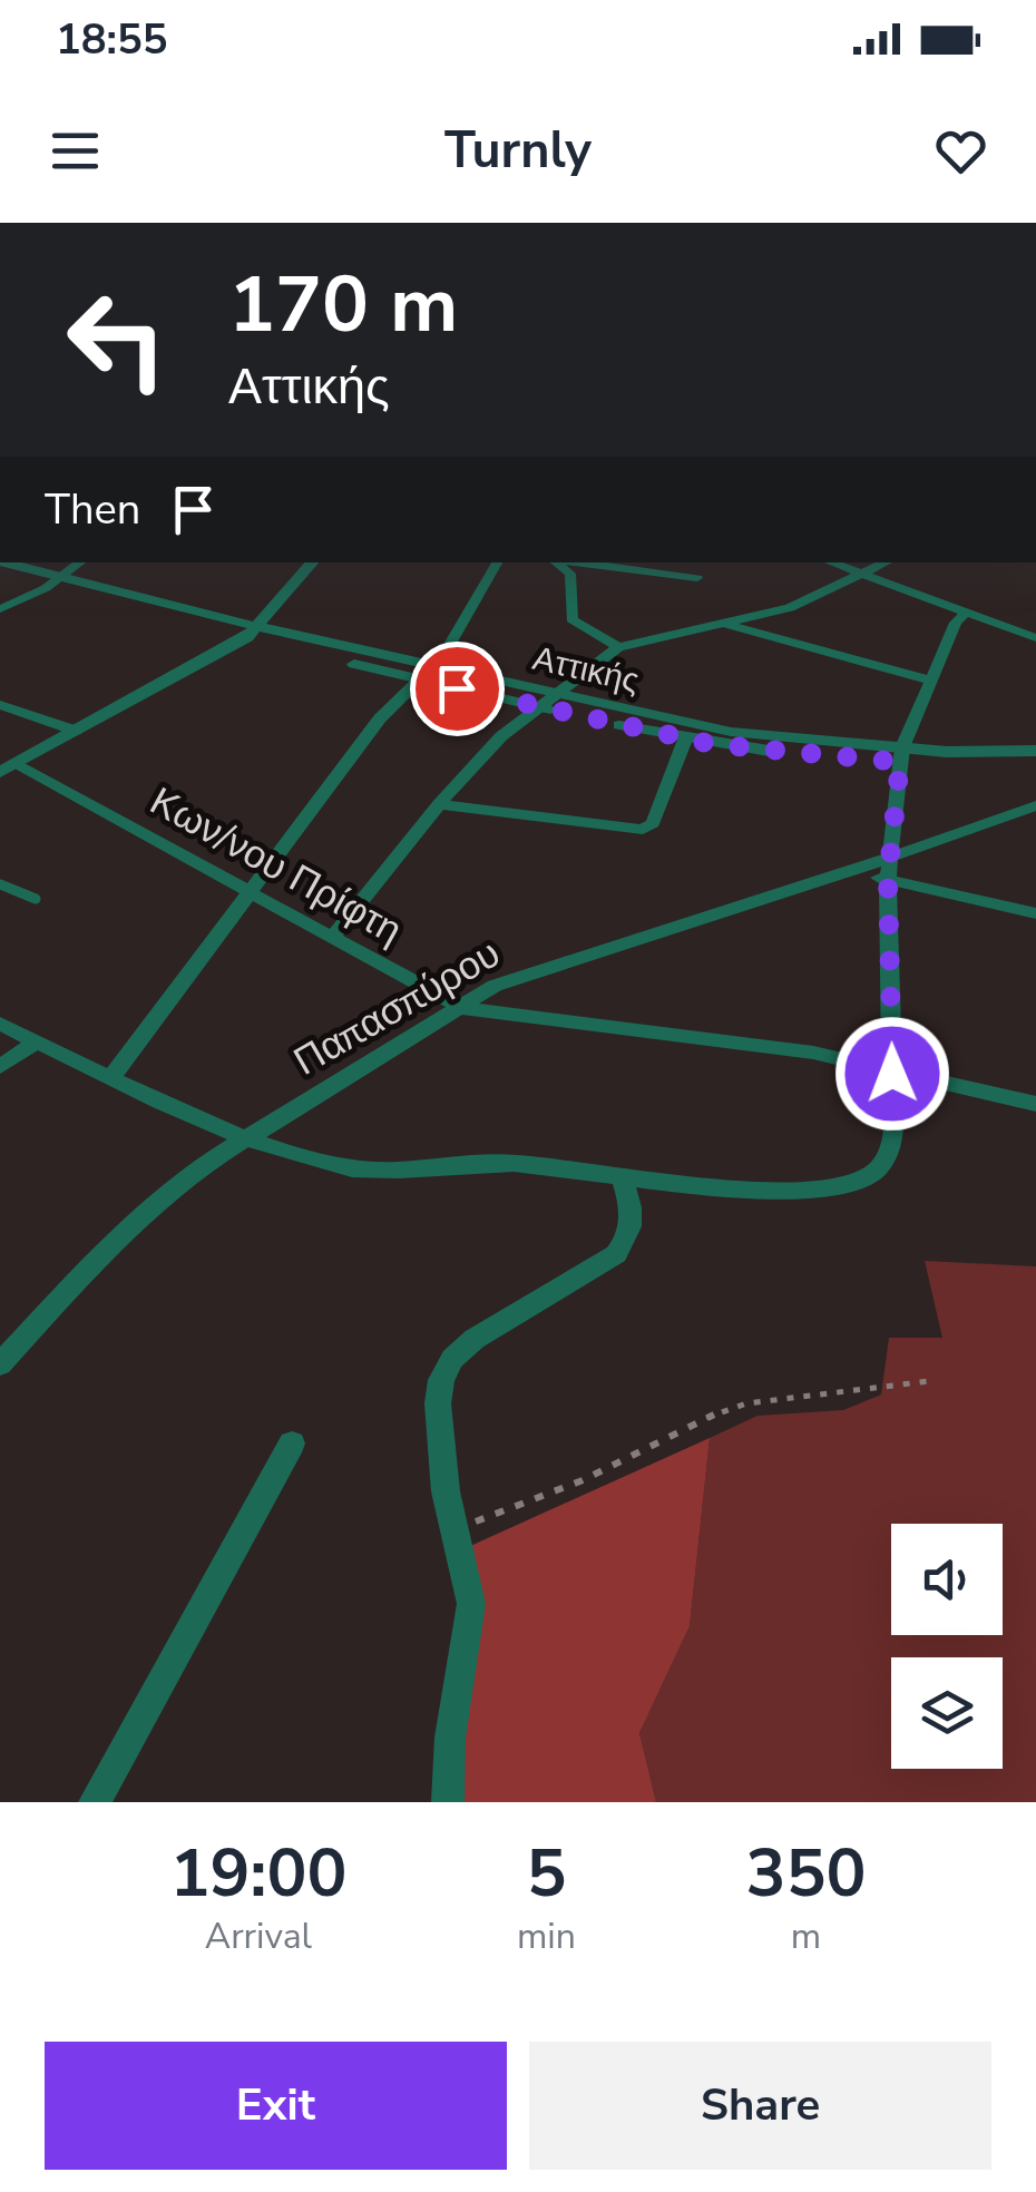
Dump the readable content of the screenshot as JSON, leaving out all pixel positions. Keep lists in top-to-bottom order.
{
  "streets": {
    "street": ["Αττικής", "Κων/νου Πρίφτη", "Παπασπύρου"]
  },
  "crossings": [
    ["Κων/νου Πρίφτη", "Παπασπύρου"]
  ],
  "page": {
    "status": "18:55",
    "header": "Turnly",
    "turn": ["170 m", "Αττικής"],
    "then": "Then",
    "eta": [
      "19:00",
      "Arrival",
      "5",
      "min",
      "350",
      "m"
    ],
    "buttons": ["Exit", "Share"]
  }
}
